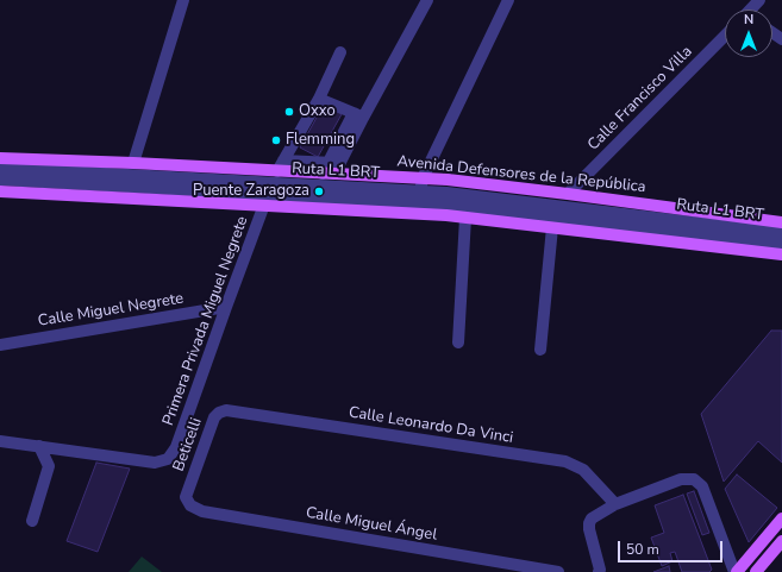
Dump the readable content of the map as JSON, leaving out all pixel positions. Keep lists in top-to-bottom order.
{
  "streets": {
    "main road": ["Avenida Defensores de la República"],
    "street": [
      "Calle Francisco Villa",
      "Ruta L1 BRT",
      "Calle Miguel Negrete",
      "Primera Privada Miguel Negrete",
      "Calle Leonardo Da Vinci",
      "Beticelli",
      "Calle Miguel Ángel"
    ]
  },
  "crossings": [
    ["Calle Francisco Villa", "Avenida Defensores de la República"],
    ["Calle Miguel Negrete", "Primera Privada Miguel Negrete"],
    ["Calle Leonardo Da Vinci", "Beticelli"],
    ["Beticelli", "Calle Miguel Ángel"]
  ],
  "places": ["Oxxo", "Flemming", "Puente Zaragoza"],
  "scale_bar": "50 m",
  "north": "top"
}
